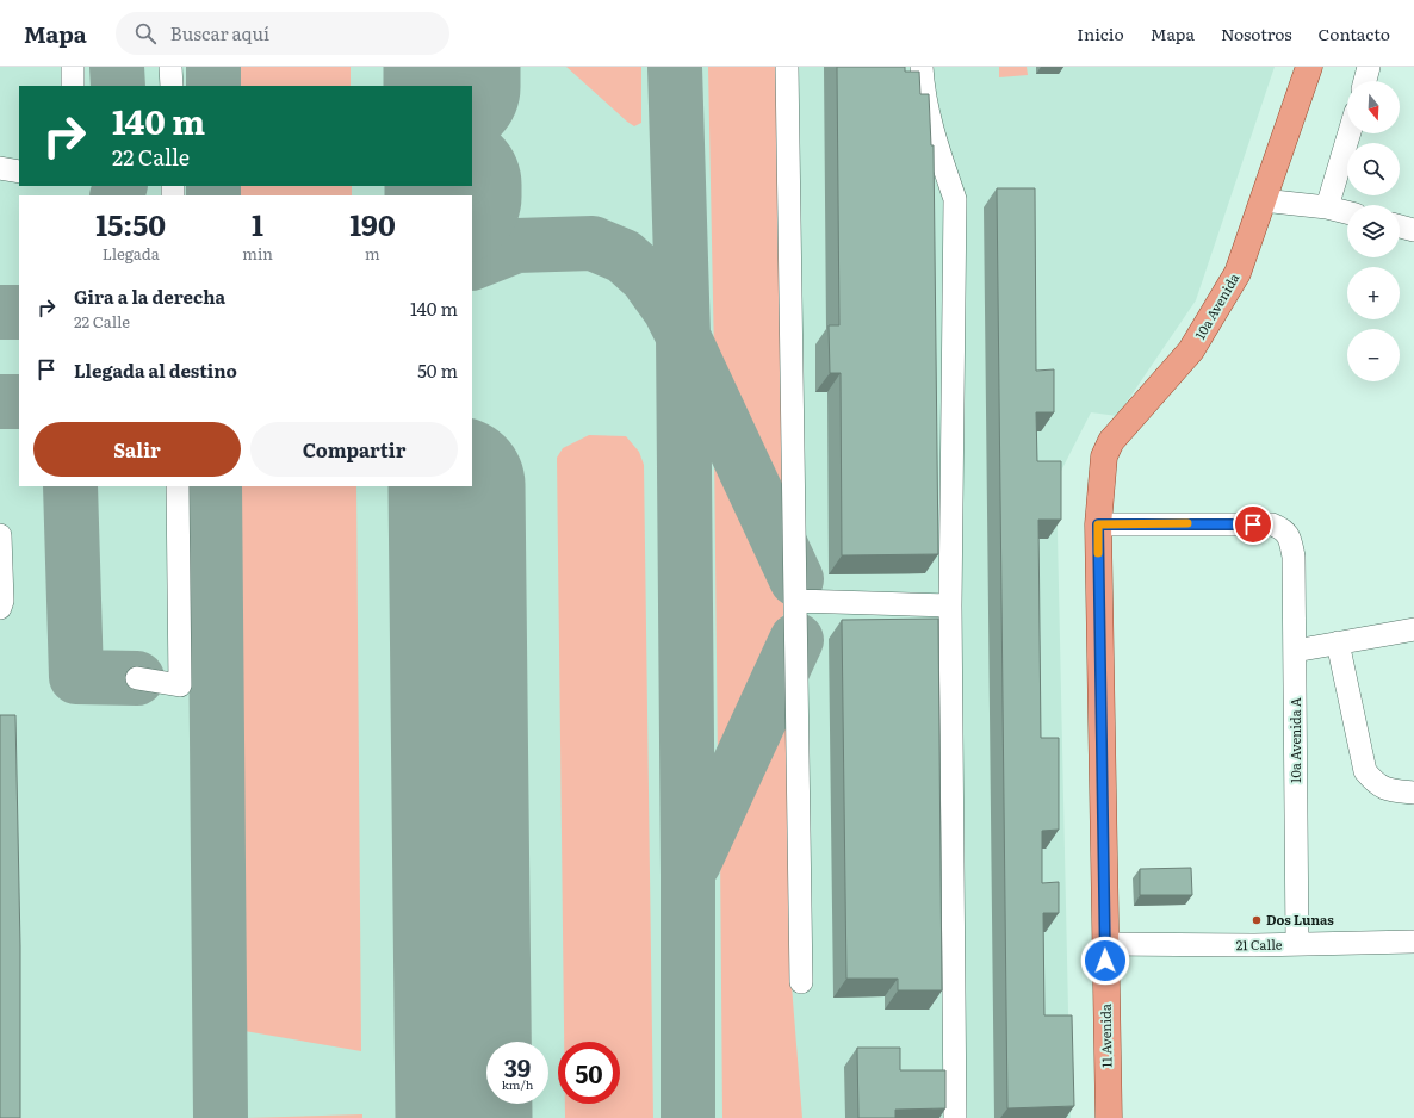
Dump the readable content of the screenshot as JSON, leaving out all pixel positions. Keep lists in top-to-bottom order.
{
  "streets": {
    "main road": ["10a Avenida", "11 Avenida"],
    "street": ["10a Avenida A", "21 Calle"]
  },
  "crossings": [
    ["10a Avenida", "10a Avenida A"],
    ["10a Avenida", "11 Avenida"],
    ["10a Avenida A", "21 Calle"],
    ["10a Avenida A", "11 Avenida"],
    ["21 Calle", "11 Avenida"]
  ],
  "places": ["Dos Lunas"],
  "north": "bottom",
  "page": {
    "header": "Mapa",
    "search": "Buscar aquí",
    "nav": [
      "Inicio",
      "Mapa",
      "Nosotros",
      "Contacto"
    ],
    "map_buttons": ["+", "−"],
    "turn": ["140 m", "22 Calle"],
    "eta": [
      "15:50",
      "Llegada",
      "1",
      "min",
      "190",
      "m"
    ],
    "list": [
      {
        "name": "Gira a la derecha",
        "note": "22 Calle",
        "value": "140 m"
      },
      {
        "name": "Llegada al destino",
        "value": "50 m"
      }
    ],
    "buttons": ["Salir", "Compartir"],
    "speed": "39 km/h",
    "limit": "50"
  }
}
